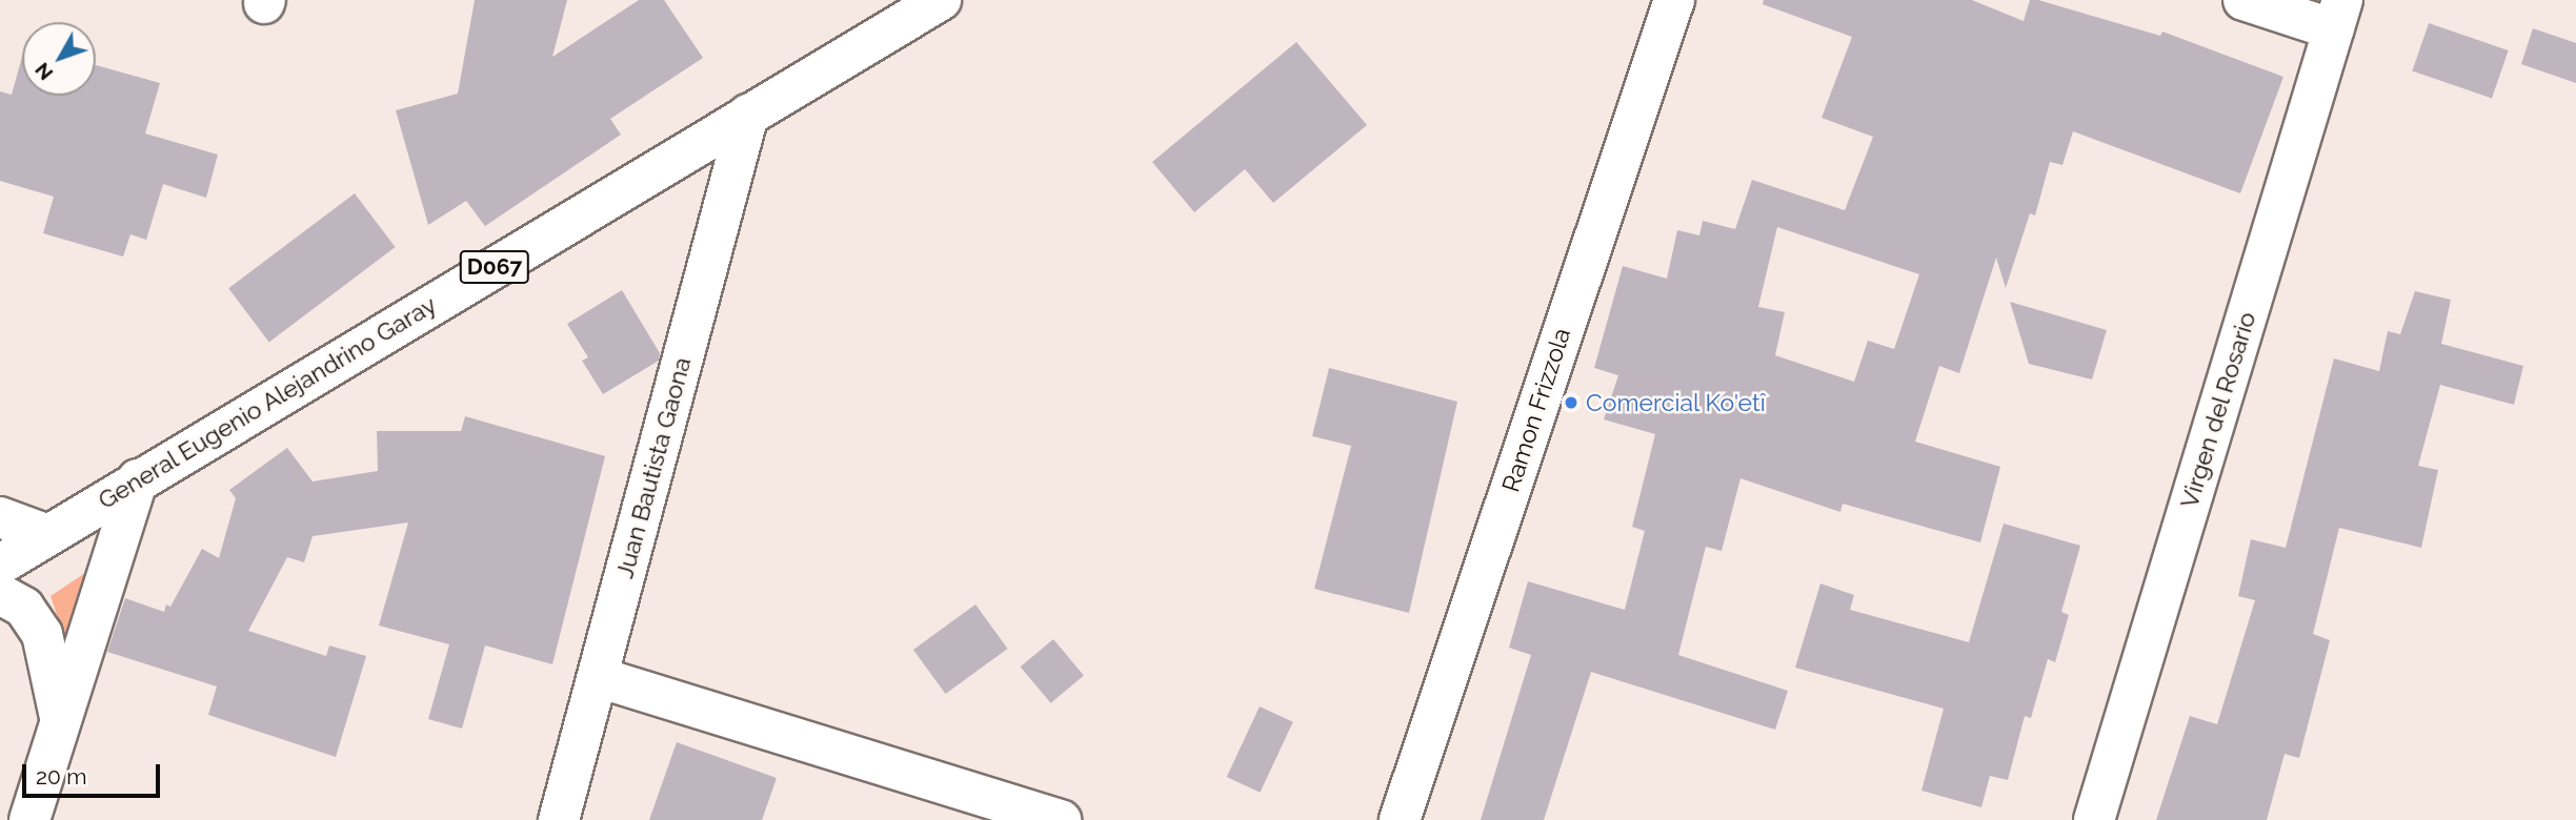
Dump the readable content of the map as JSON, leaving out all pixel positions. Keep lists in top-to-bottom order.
{
  "streets": {
    "street": [
      "D067",
      "General Eugenio Alejandrino Garay",
      "Ramon Frizzola",
      "Virgen del Rosario",
      "Juan Bautista Gaona"
    ]
  },
  "crossings": [
    ["D067", "General Eugenio Alejandrino Garay"],
    ["General Eugenio Alejandrino Garay", "Juan Bautista Gaona"]
  ],
  "places": ["Comercial Ko'etî"],
  "scale_bar": "20 m",
  "north": "bottom left"
}
